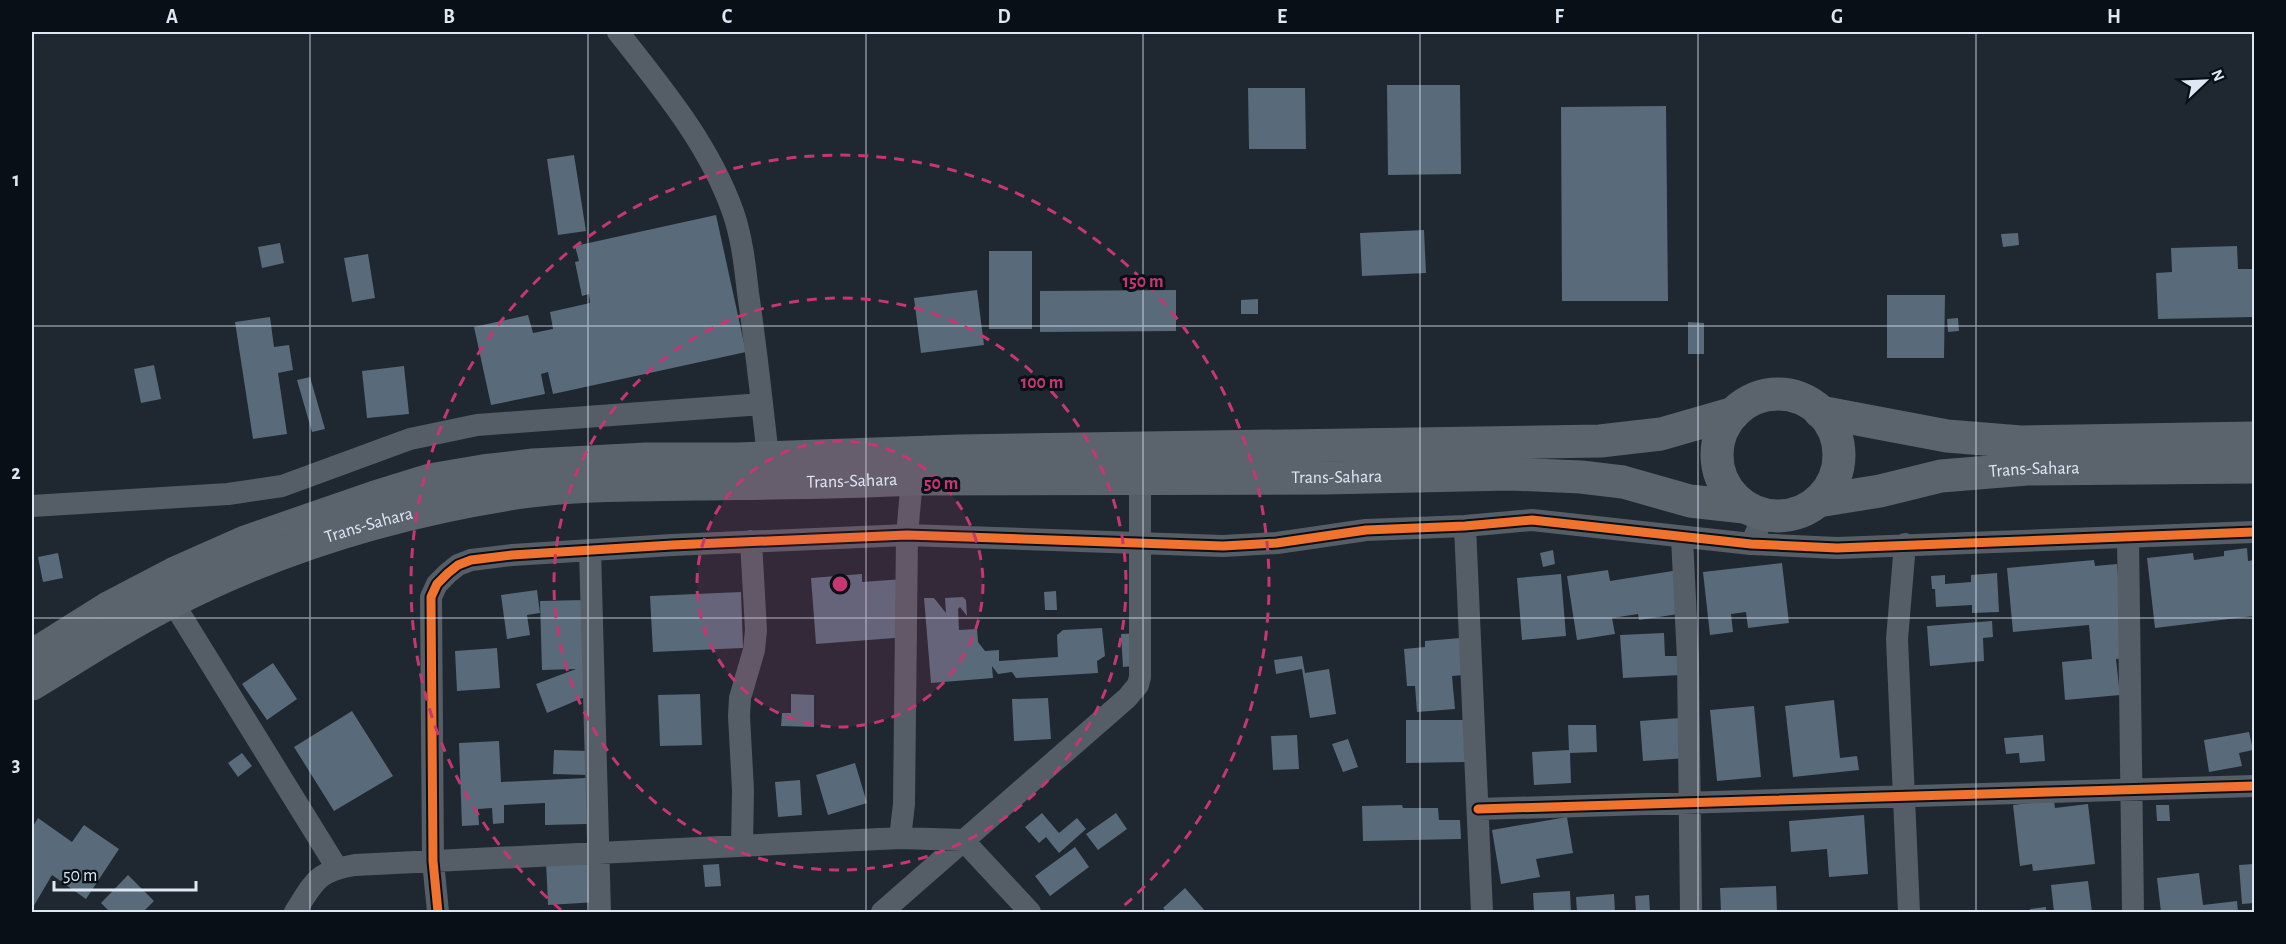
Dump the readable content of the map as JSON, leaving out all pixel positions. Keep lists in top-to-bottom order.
{
  "streets": {
    "highway": ["Trans-Sahara"]
  },
  "scale_bar": "50 m",
  "north": "top right",
  "grid": {
    "columns": [
      "A",
      "B",
      "C",
      "D",
      "E",
      "F",
      "G",
      "H"
    ],
    "rows": ["1", "2", "3"]
  },
  "rings": ["150 m", "100 m", "50 m"]
}
